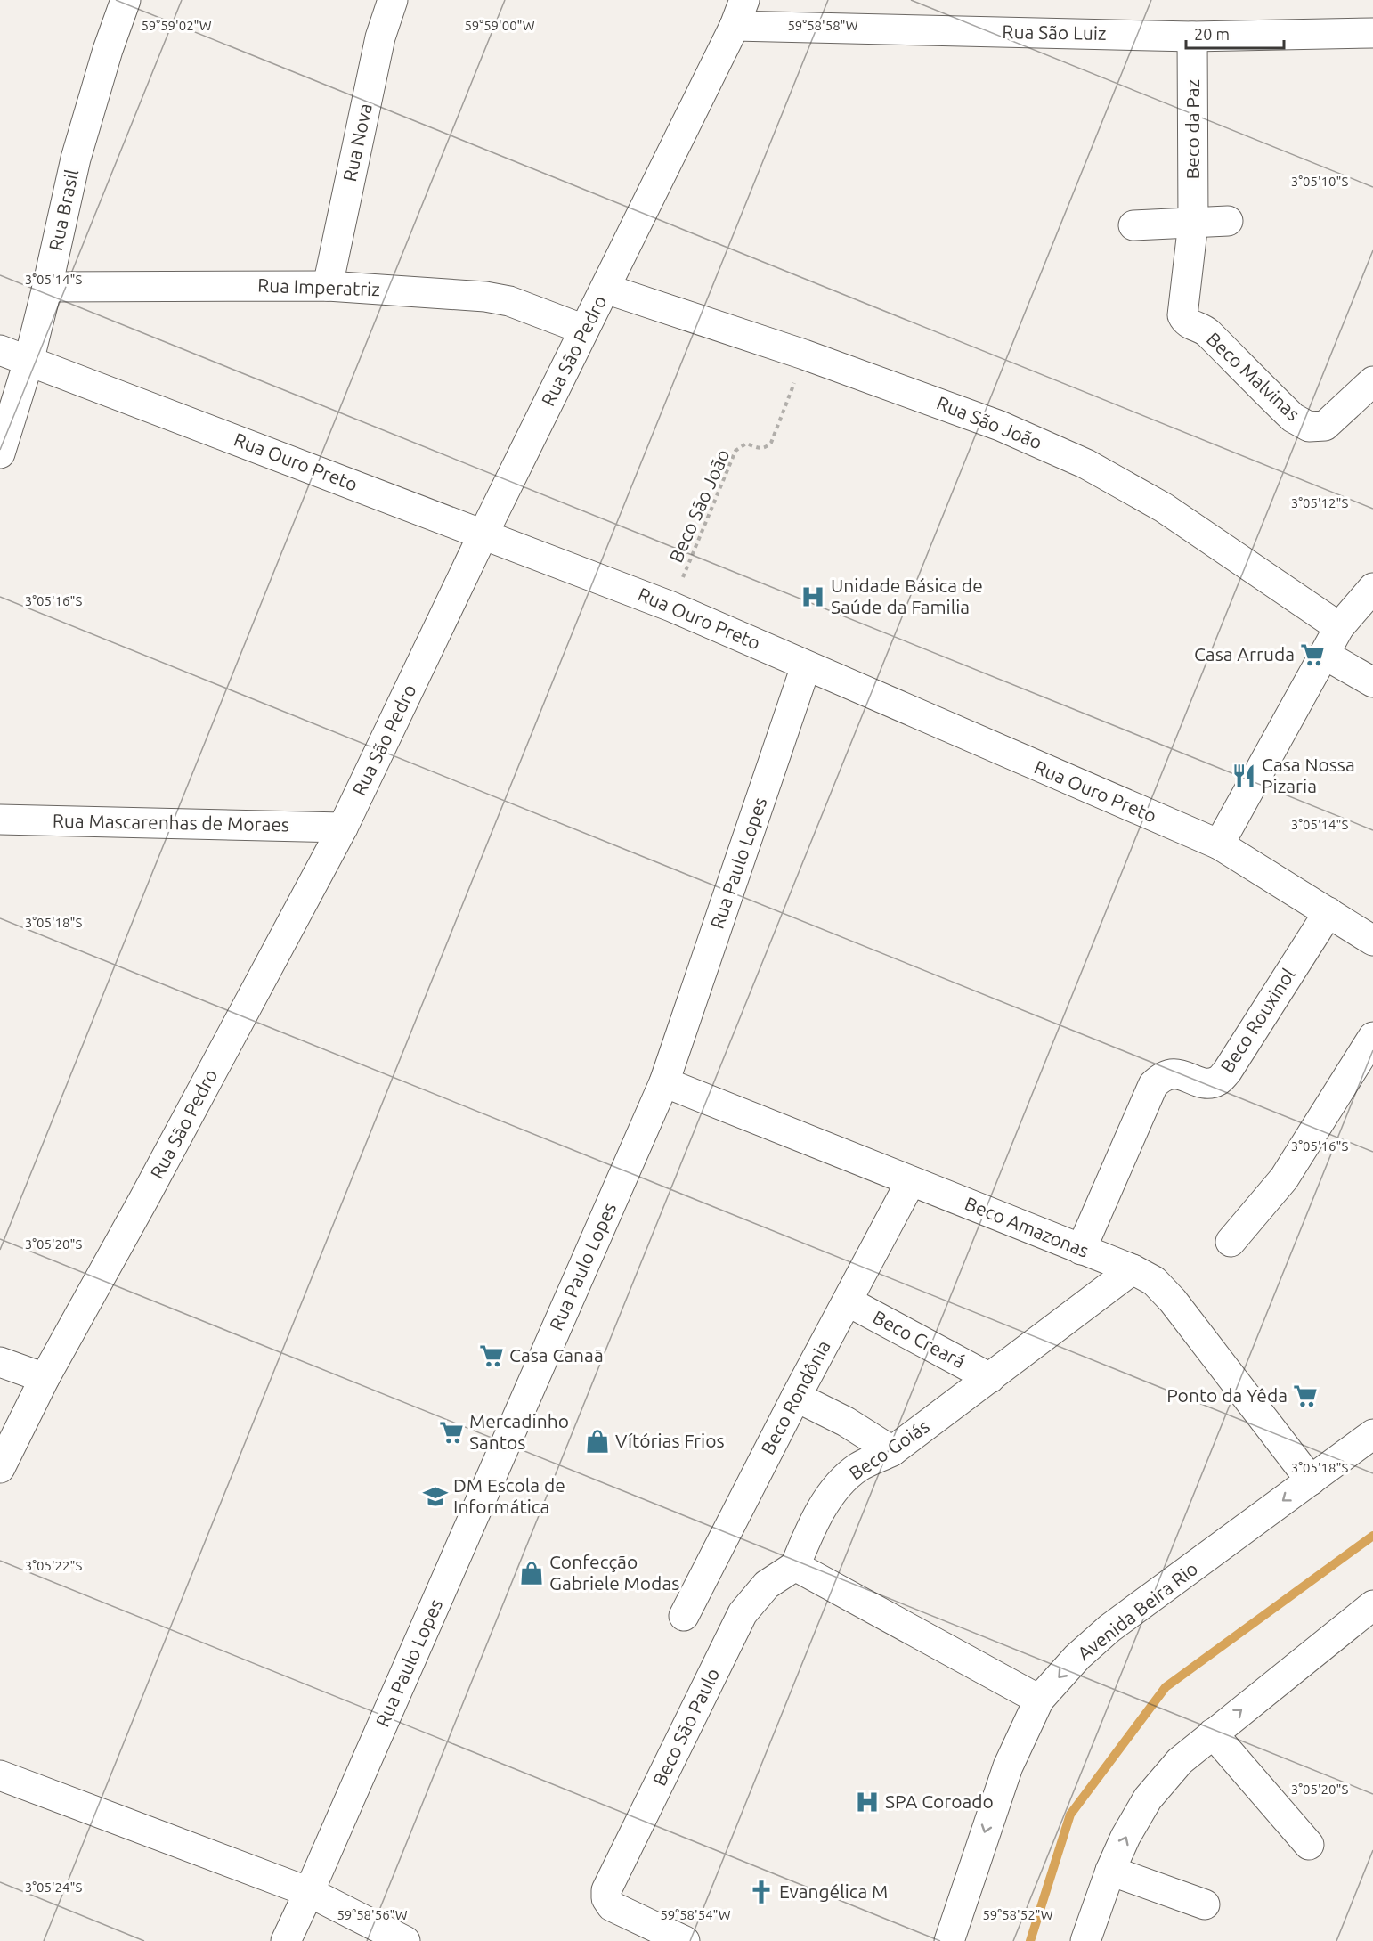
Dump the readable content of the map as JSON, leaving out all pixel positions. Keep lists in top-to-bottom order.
{
  "streets": {
    "street": [
      "Rua São Luiz",
      "Beco da Paz",
      "Rua Nova",
      "Rua Brasil",
      "Rua Imperatriz",
      "Rua São Pedro",
      "Beco Malvinas",
      "Rua São João",
      "Rua Ouro Preto",
      "Rua Mascarenhas de Moraes",
      "Rua Paulo Lopes",
      "Beco Rouxinol",
      "Beco Amazonas",
      "Beco Creará",
      "Beco Rondônia",
      "Beco Goiás",
      "Avenida Beira Rio",
      "Beco São Paulo"
    ],
    "path": ["Beco São João"]
  },
  "crossings": [
    ["Rua São Luiz", "Beco da Paz"],
    ["Rua São Luiz", "Rua São Pedro"],
    ["Beco da Paz", "Beco Malvinas"],
    ["Rua Nova", "Rua Imperatriz"],
    ["Rua Brasil", "Rua Imperatriz"],
    ["Rua Brasil", "Rua Ouro Preto"],
    ["Rua Imperatriz", "Rua São Pedro"],
    ["Rua São Pedro", "Rua São João"],
    ["Rua São Pedro", "Rua Ouro Preto"],
    ["Rua São Pedro", "Rua Mascarenhas de Moraes"],
    ["Rua São João", "Beco São João"],
    ["Rua Ouro Preto", "Beco São João"],
    ["Rua Ouro Preto", "Rua Paulo Lopes"],
    ["Rua Ouro Preto", "Beco Rouxinol"],
    ["Rua Paulo Lopes", "Beco Amazonas"],
    ["Beco Rouxinol", "Beco Amazonas"],
    ["Beco Amazonas", "Beco Rondônia"],
    ["Beco Amazonas", "Beco Goiás"],
    ["Beco Amazonas", "Avenida Beira Rio"],
    ["Beco Creará", "Beco Rondônia"],
    ["Beco Creará", "Beco Goiás"],
    ["Beco Goiás", "Beco São Paulo"]
  ],
  "places": {
    "hospital": ["Unidade Básica de Saúde da Familia", "SPA Coroado"],
    "supermarket": [
      "Casa Arruda",
      "Casa Canaã",
      "Ponto da Yêda",
      "Mercadinho Santos"
    ],
    "restaurant": ["Casa Nossa Pizaria"],
    "shop": ["Vítórias Frios", "Confecção Gabriele Modas"],
    "school or university": ["DM Escola de Informática"],
    "church": ["Evangélica M"]
  },
  "scale_bar": "20 m",
  "coordinates": [
    "59°59'02\"W",
    "59°59'00\"W",
    "59°58'58\"W",
    "3°05'10\"S",
    "3°05'14\"S",
    "3°05'12\"S",
    "3°05'16\"S",
    "3°05'18\"S",
    "3°05'20\"S",
    "3°05'22\"S",
    "3°05'24\"S",
    "59°58'56\"W",
    "59°58'54\"W",
    "59°58'52\"W"
  ]
}
